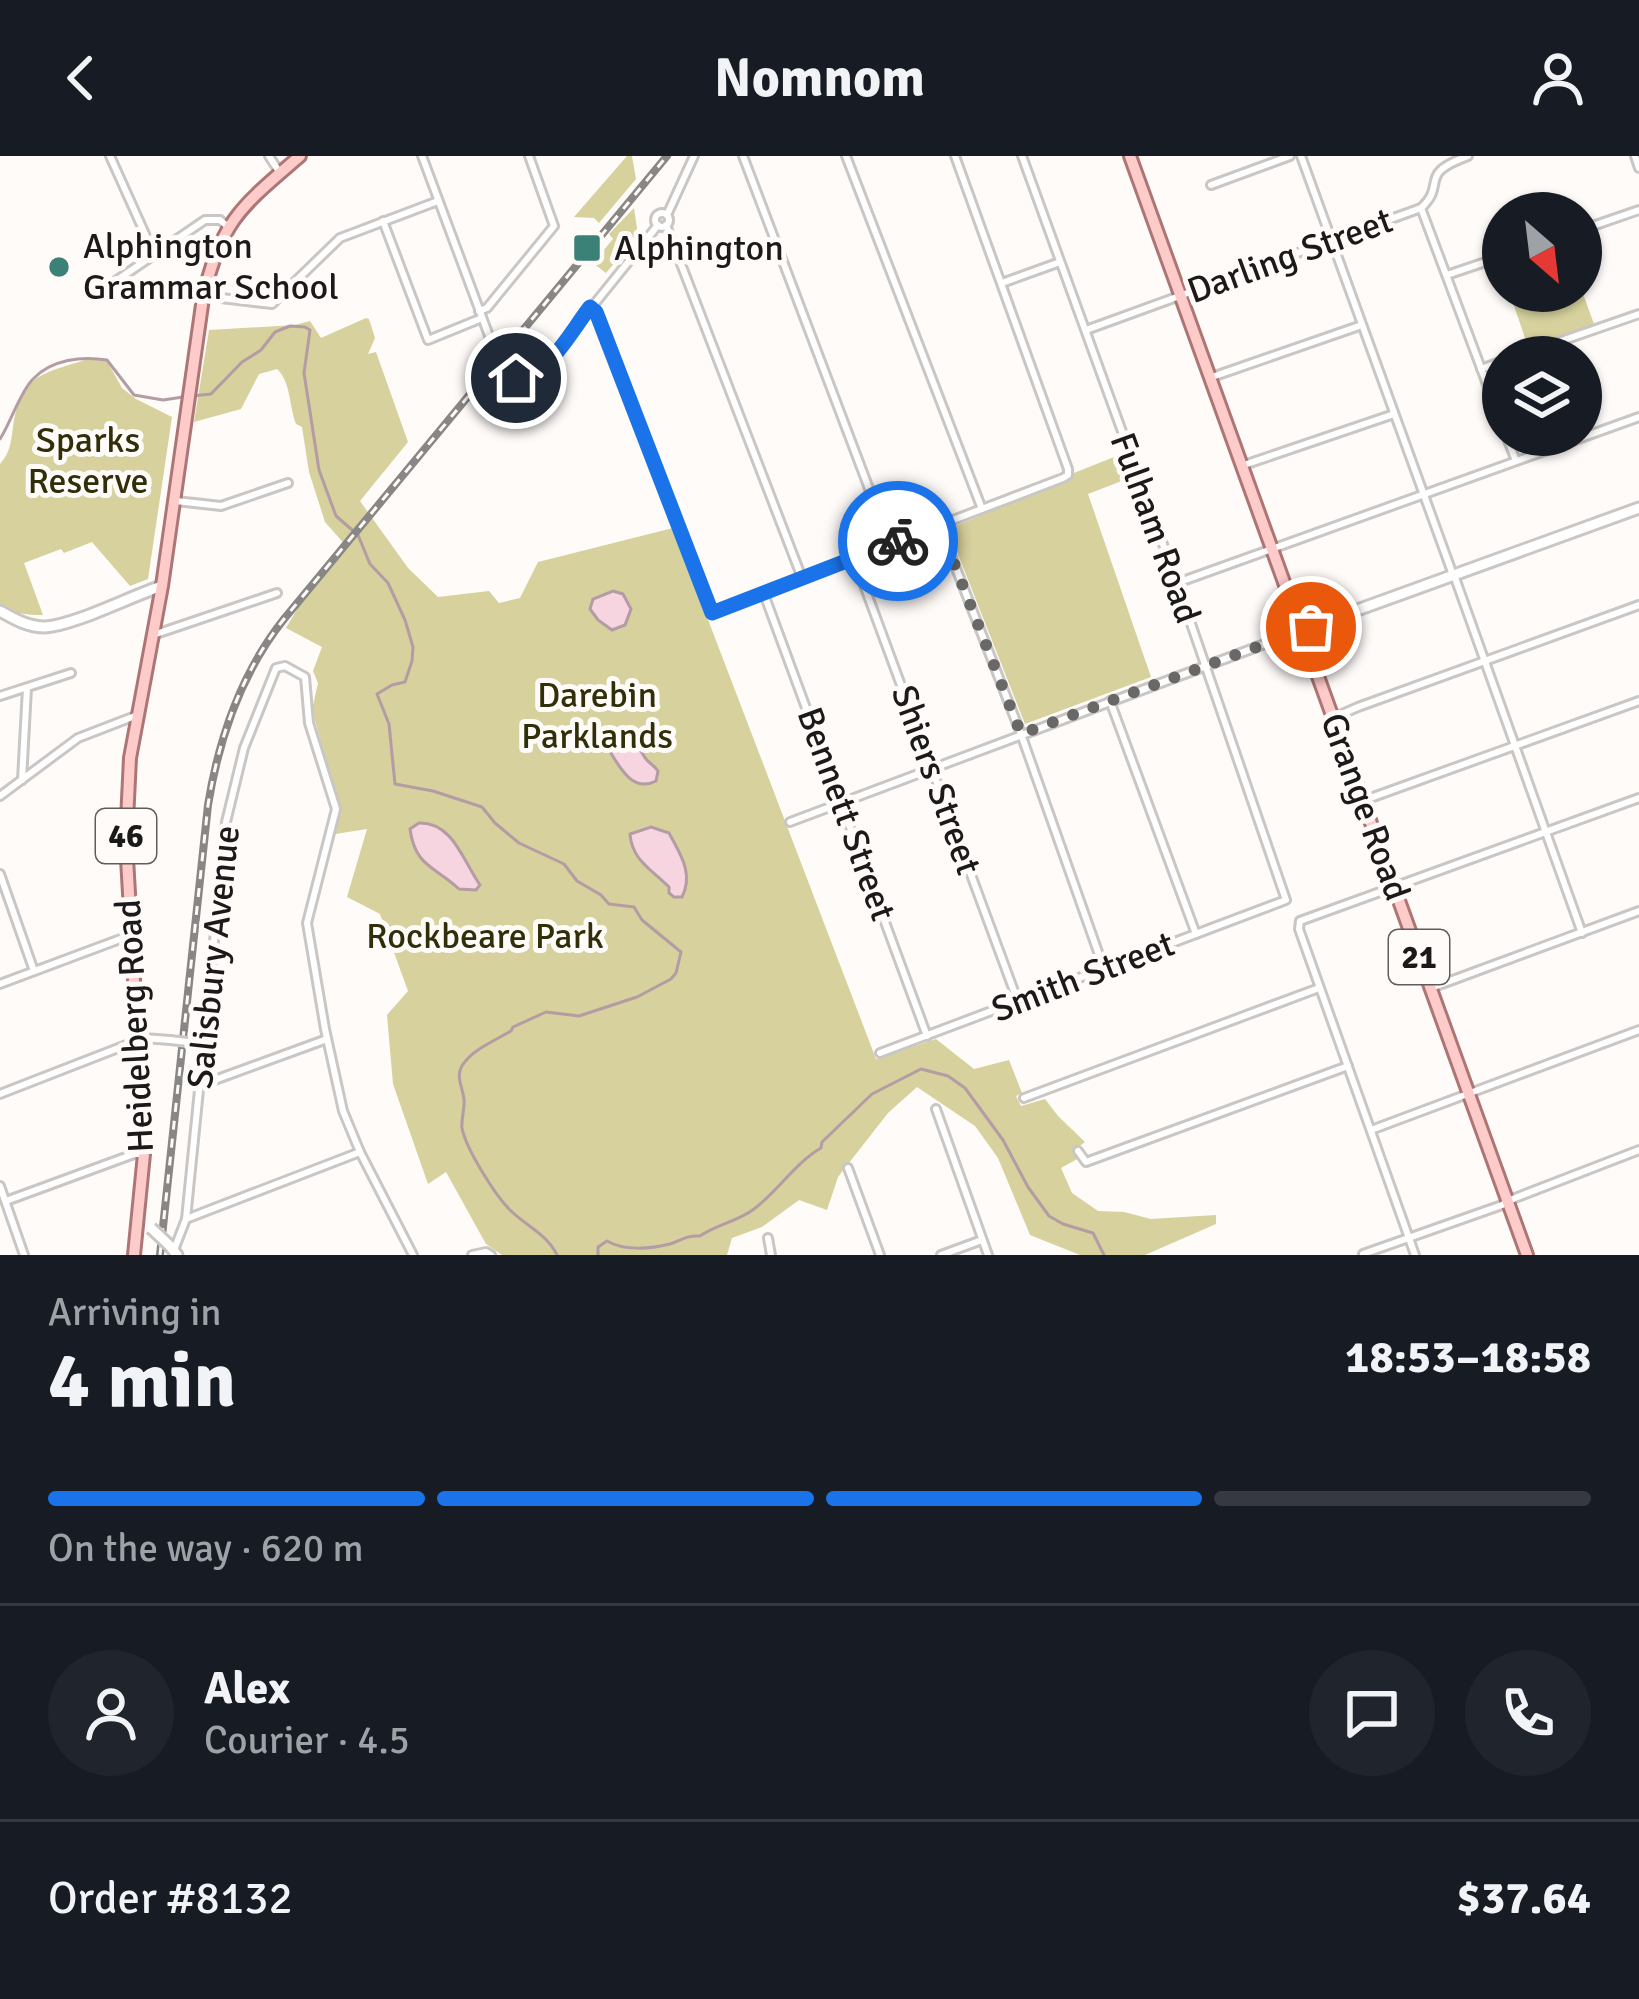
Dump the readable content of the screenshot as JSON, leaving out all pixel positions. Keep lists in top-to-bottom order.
{
  "streets": {
    "main road": [
      "Grange Road",
      "46",
      "21",
      "Heidelberg Road"
    ],
    "street": [
      "Darling Street",
      "Fulham Road",
      "Shiers Street",
      "Bennett Street",
      "Salisbury Avenue",
      "Smith Street"
    ]
  },
  "crossings": [
    ["Darling Street", "Fulham Road"],
    ["Darling Street", "Grange Road"],
    ["Fulham Road", "Smith Street"],
    ["Shiers Street", "Smith Street"],
    ["Bennett Street", "Smith Street"]
  ],
  "parks": ["Sparks Reserve", "Darebin Parklands", "Rockbeare Park"],
  "places": {
    "transit": ["Alphington"],
    "other": ["Alphington Grammar School"]
  },
  "north": "bottom right",
  "page": {
    "header": "Nomnom",
    "heading": ["4 min", "Arriving in", "18:53–18:58"],
    "panel": [
      "Alex",
      "Courier · 4.5",
      "Order #8132",
      "$37.64"
    ],
    "bar": "On the way · 620 m"
  }
}
